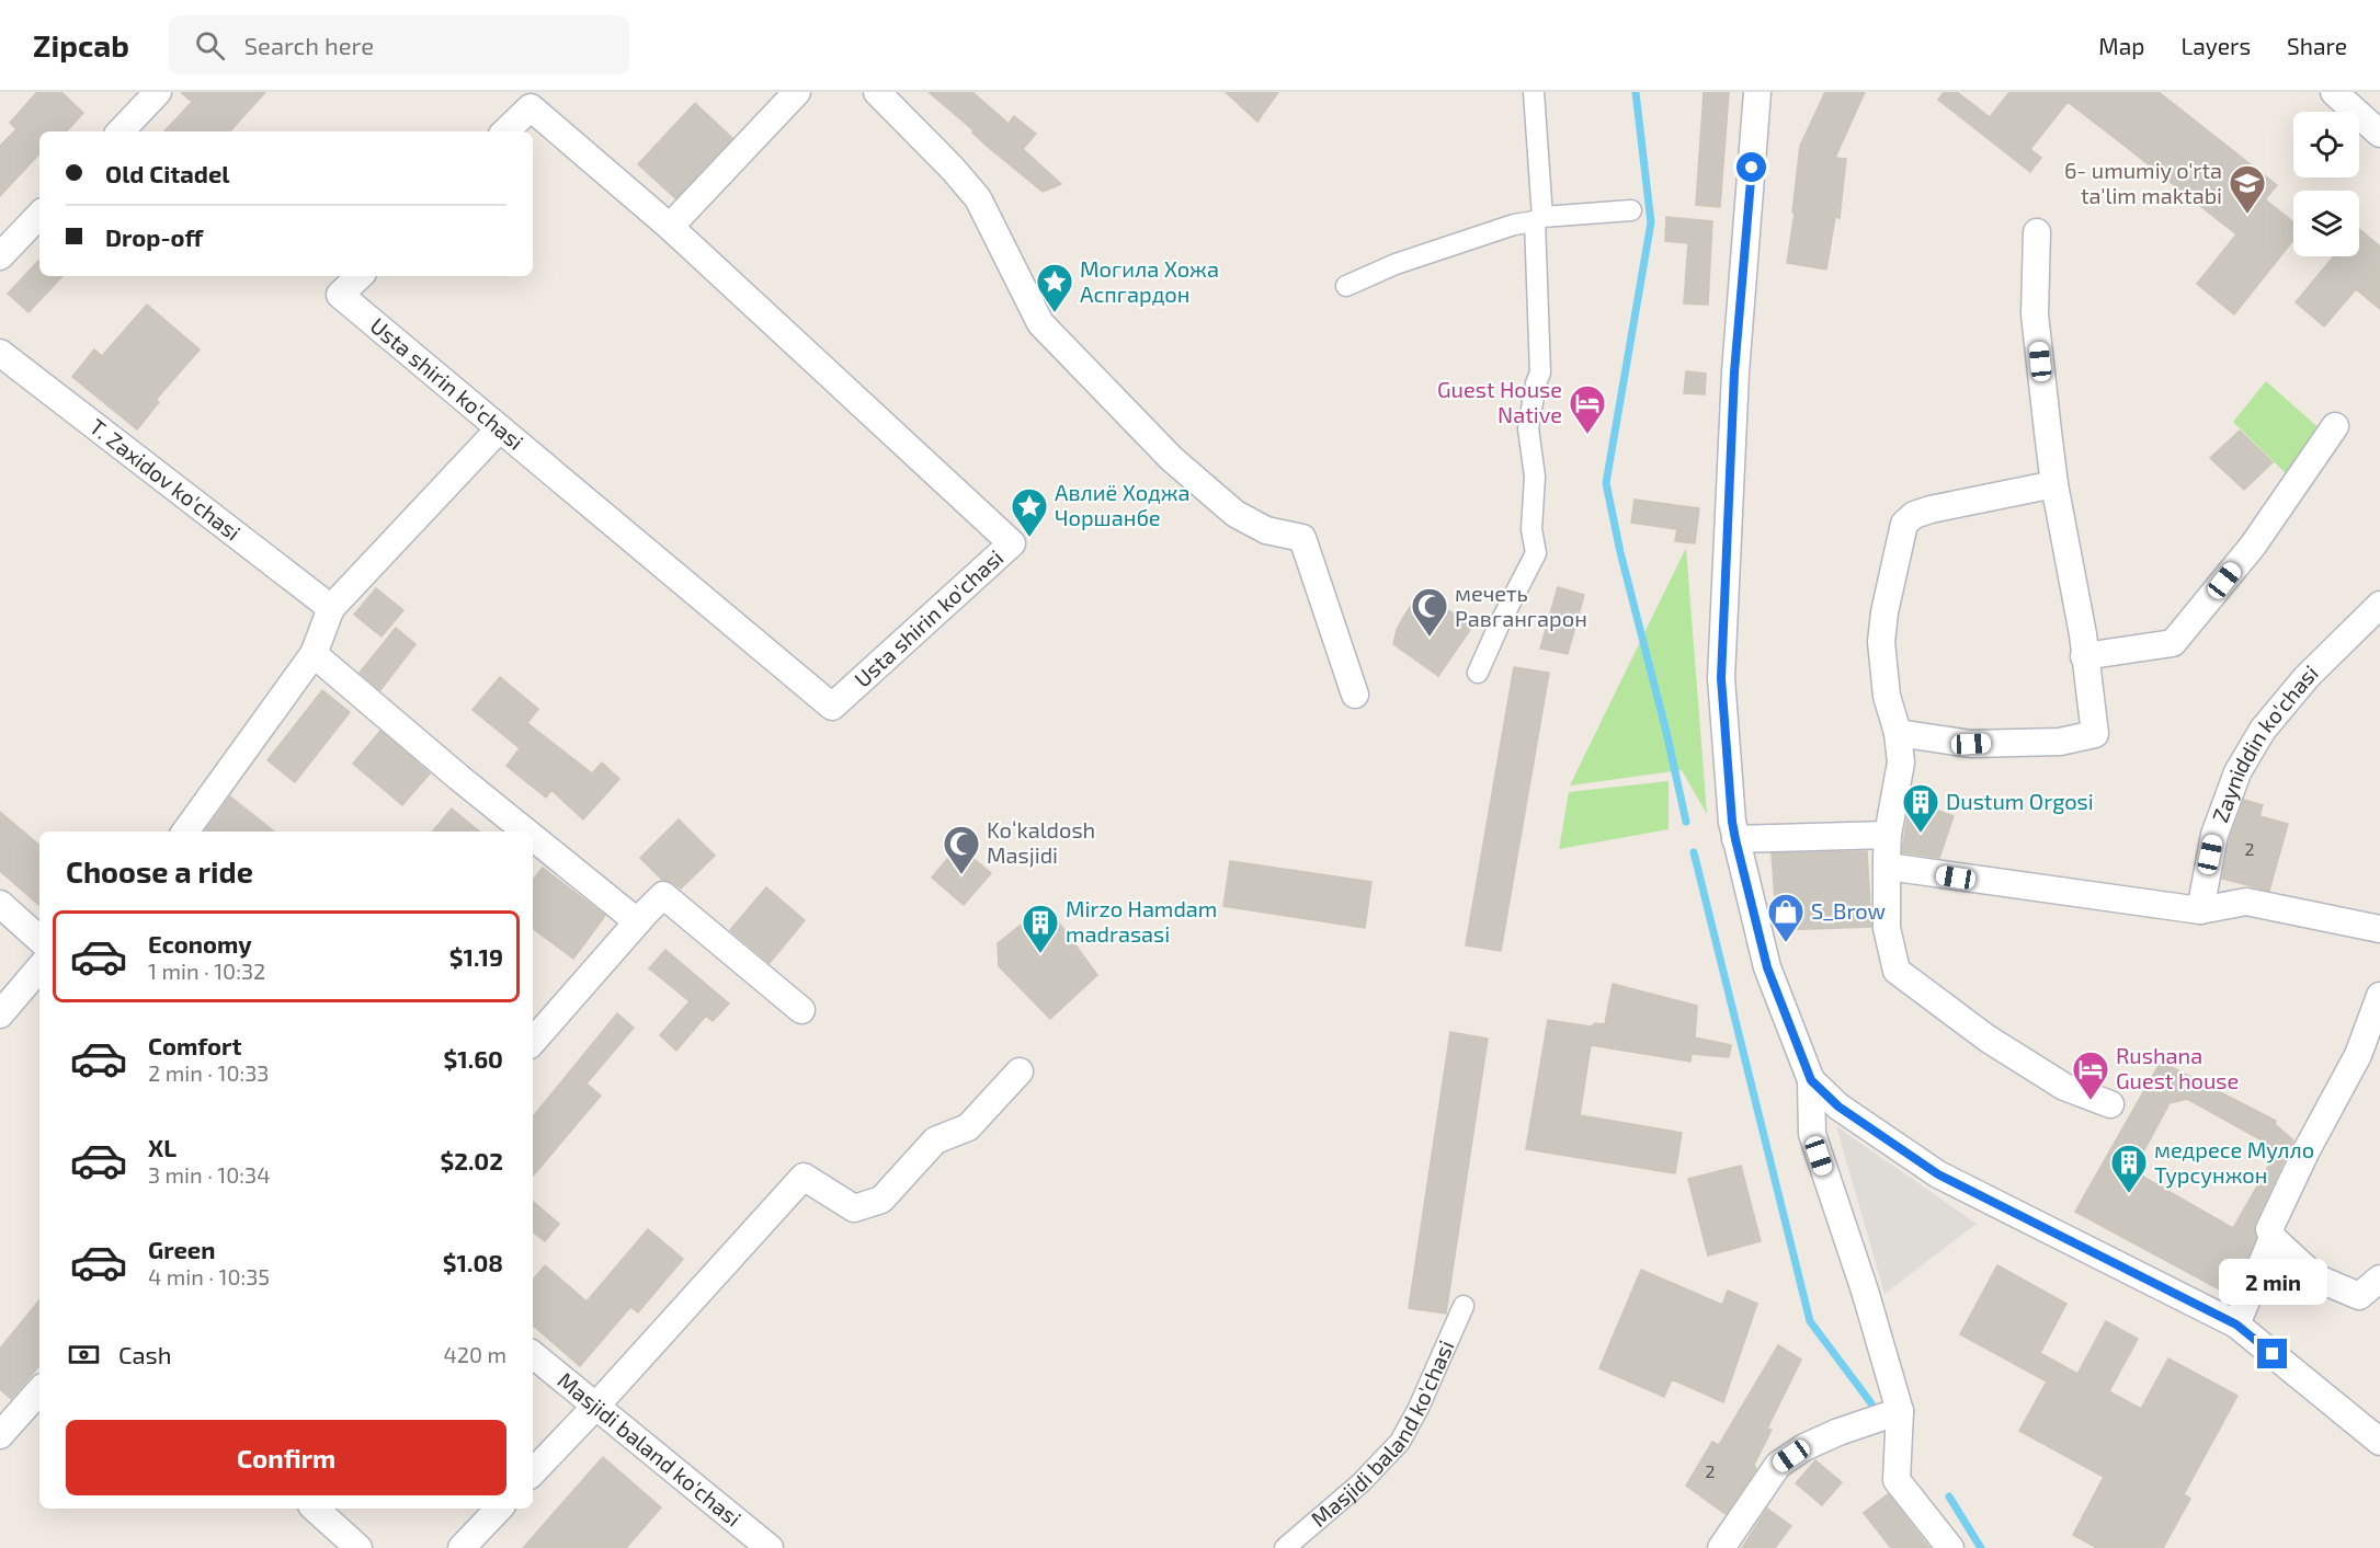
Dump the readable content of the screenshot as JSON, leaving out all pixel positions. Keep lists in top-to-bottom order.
{
  "streets": {
    "street": [
      "Usta shirin ko'chasi",
      "T. Zaxidov ko'chasi",
      "Zayniddin ko'chasi",
      "Masjidi baland ko'chasi"
    ]
  },
  "places": {
    "school or university": ["6- umumiy o'rta ta'lim maktabi"],
    "place": ["Могила Хожа Аспгардон", "Авлиё Ходжа Чоршанбе"],
    "hotel": ["Guest House Native", "Rushana Guest house"],
    "mosque": ["мечеть Равгангарон", "Koʻkaldosh Masjidi"],
    "building": ["Dustum Orgosi", "Mirzo Hamdam madrasasi", "медресе Мулло Турсунжон"],
    "shop": ["S_Brow"]
  },
  "house_numbers": ["2", "2"],
  "page": {
    "header": "Zipcab",
    "search": "Search here",
    "nav": ["Map", "Layers", "Share"],
    "banner": ["Old Citadel", "Drop-off"],
    "heading": "Choose a ride",
    "list": [
      {
        "name": "Economy",
        "note": "1 min · 10:32",
        "value": "$1.19"
      },
      {
        "name": "Comfort",
        "note": "2 min · 10:33",
        "value": "$1.60"
      },
      {
        "name": "XL",
        "note": "3 min · 10:34",
        "value": "$2.02"
      },
      {
        "name": "Green",
        "note": "4 min · 10:35",
        "value": "$1.08"
      }
    ],
    "bubble": "2 min",
    "pay": ["Cash", "420 m"],
    "buttons": "Confirm"
  }
}
